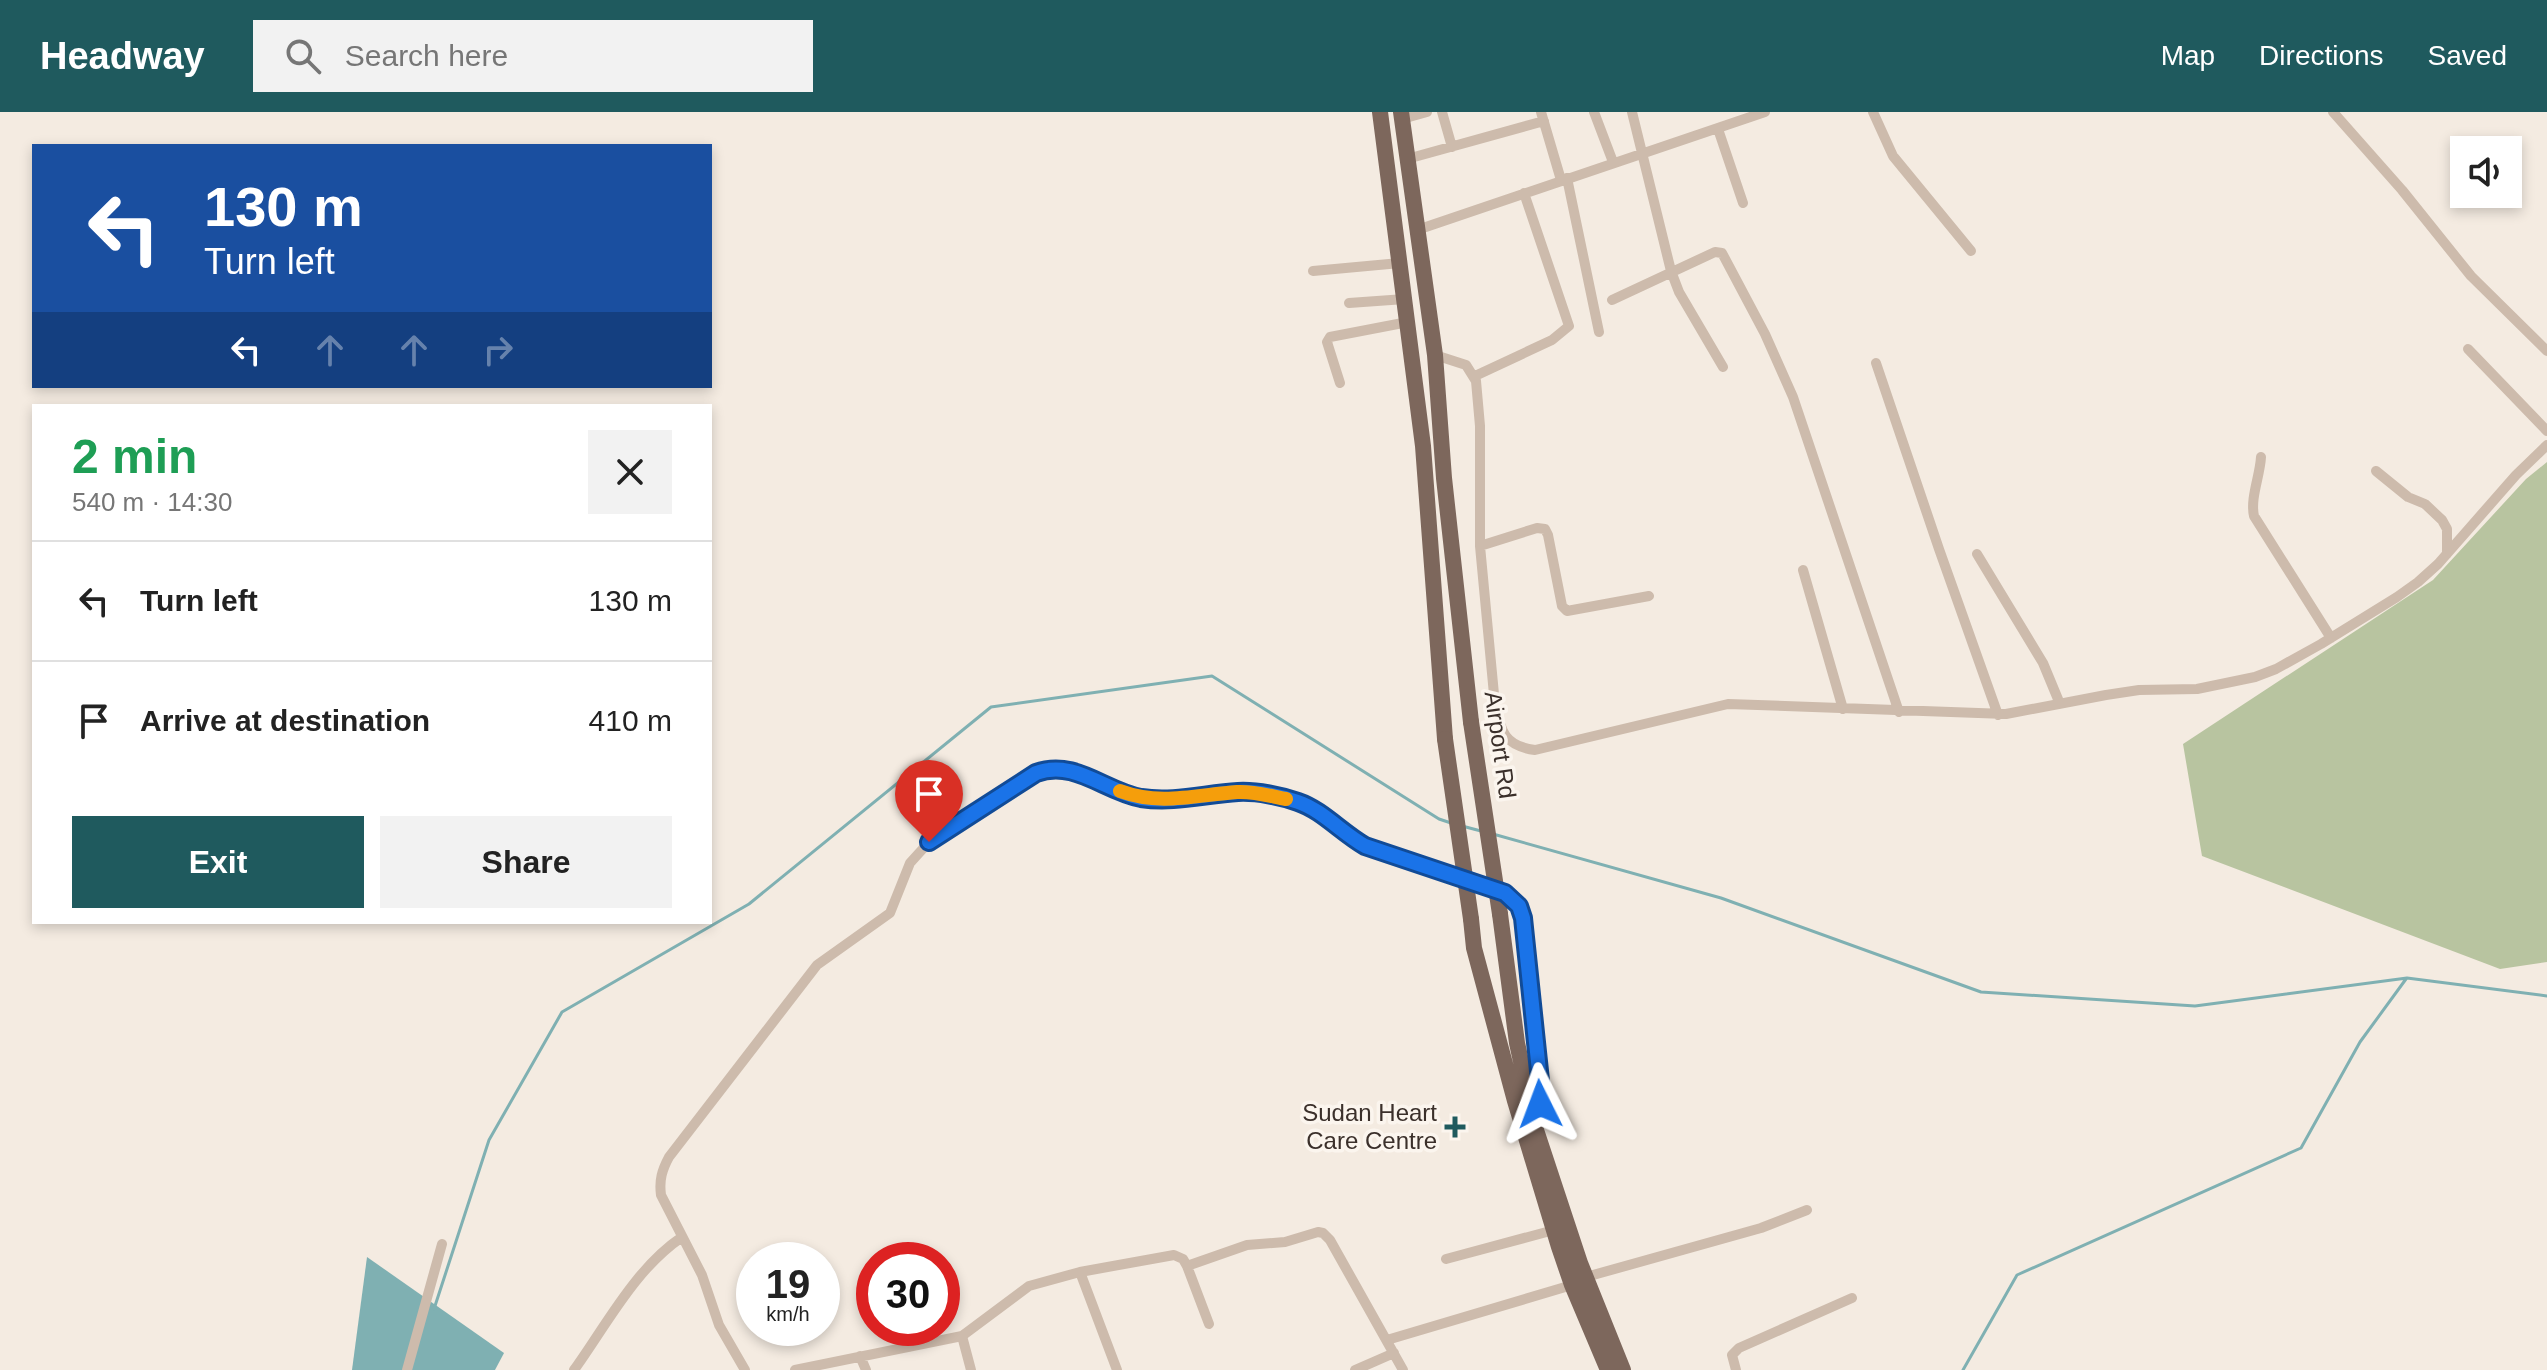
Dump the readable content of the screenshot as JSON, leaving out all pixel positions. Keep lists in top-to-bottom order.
{
  "streets": {
    "main road": ["Airport Rd"]
  },
  "places": {
    "health": ["Sudan Heart Care Centre"]
  },
  "page": {
    "header": "Headway",
    "search": "Search here",
    "nav": ["Map", "Directions", "Saved"],
    "turn": ["130 m", "Turn left"],
    "heading": ["2 min", "540 m · 14:30"],
    "list": [
      {
        "name": "Turn left",
        "value": "130 m"
      },
      {
        "name": "Arrive at destination",
        "value": "410 m"
      }
    ],
    "buttons": ["Exit", "Share"],
    "speed": "19 km/h",
    "limit": "30"
  }
}
